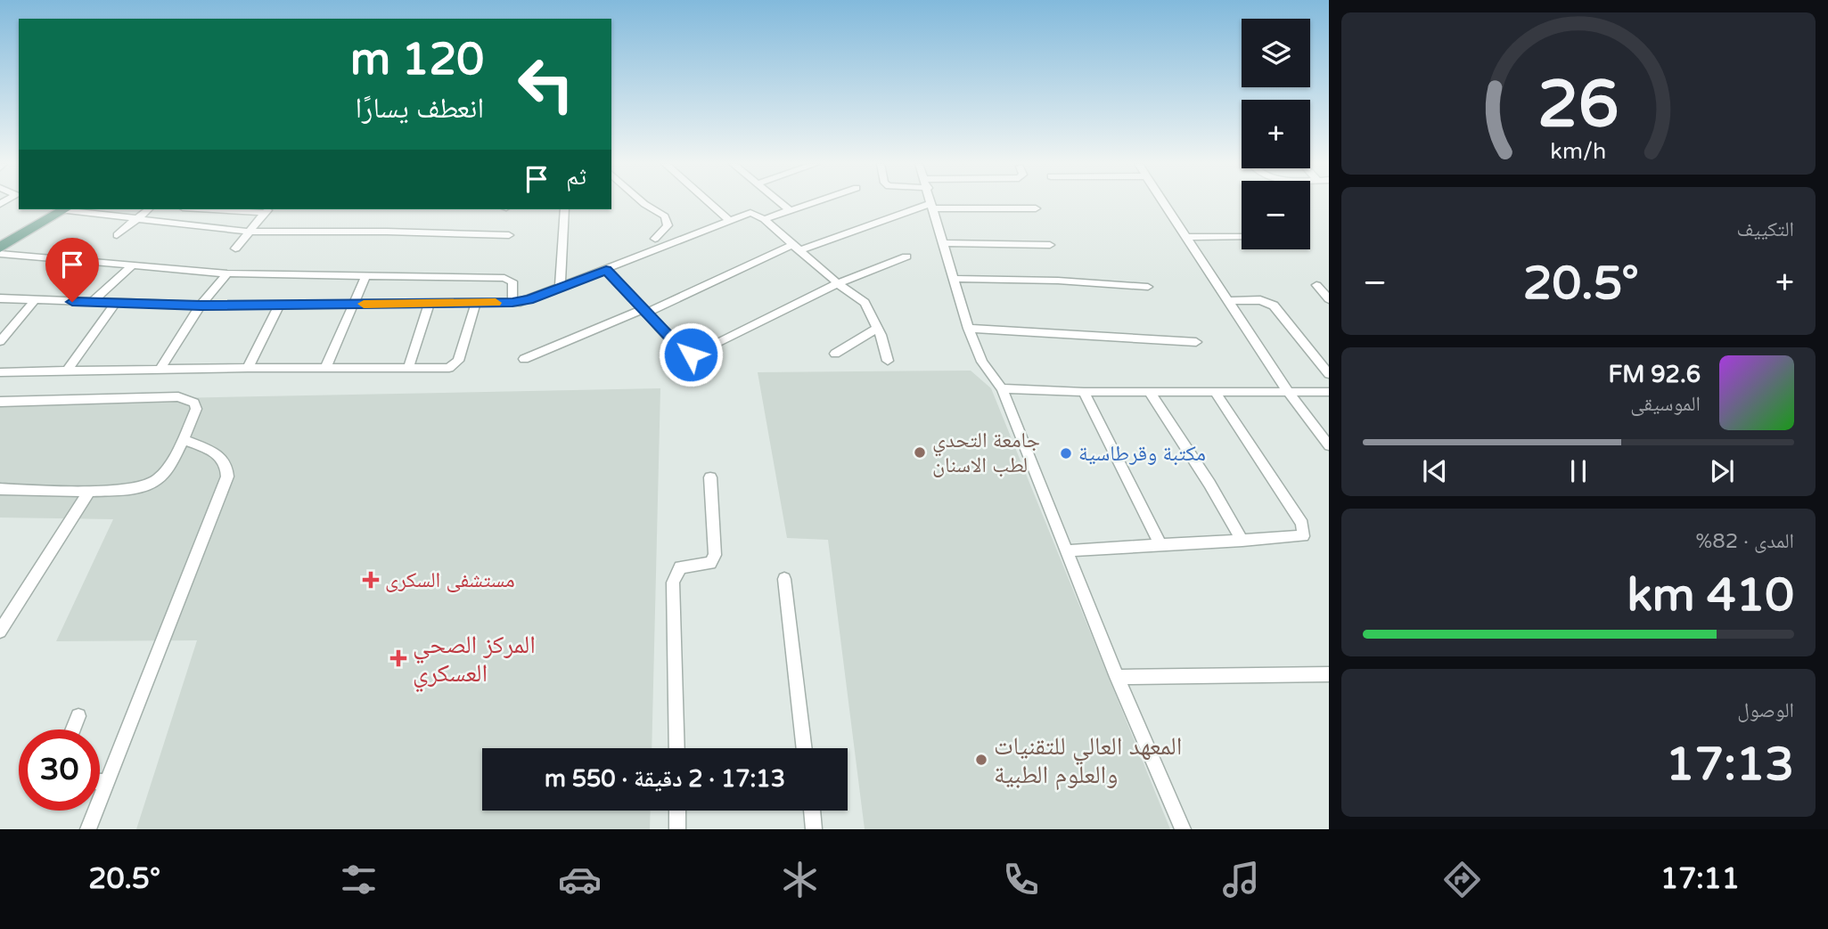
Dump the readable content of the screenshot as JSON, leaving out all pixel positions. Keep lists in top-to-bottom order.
{
  "places": {
    "other": ["جامعة التحدي لطب الاسنان", "مكتبة وقرطاسية", "المعهد العالي للتقنيات والعلوم الطبية"],
    "health": ["مستشفى السكرى", "المركز الصحي العسكري"]
  },
  "page": {
    "map_buttons": ["+", "−"],
    "turn": ["120 m", "انعطف يسارًا"],
    "then": "ثم",
    "tile": [
      "التكييف",
      ["المدى · 82%", "410 km"],
      ["الوصول", "17:13"]
    ],
    "heat": ["−", "20.5°", "+"],
    "song": ["92.6 FM", "الموسيقى"],
    "limit": "30",
    "trip": "17:13 · 2 دقيقة · 550 m",
    "tabs": ["17:11", "20.5°"],
    "gauge": ["26", "km/h"]
  }
}
